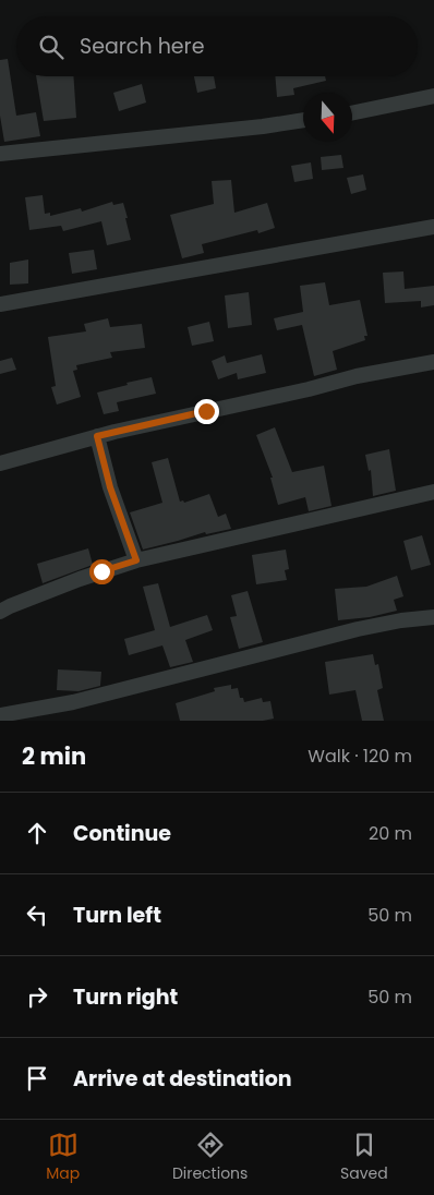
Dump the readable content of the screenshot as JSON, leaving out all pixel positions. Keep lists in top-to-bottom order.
{
  "north": "bottom",
  "page": {
    "search": "Search here",
    "heading": ["2 min", "Walk · 120 m"],
    "list": [
      ["Continue", "20 m"],
      ["Turn left", "50 m"],
      ["Turn right", "50 m"],
      "Arrive at destination"
    ],
    "nav": ["Map", "Directions", "Saved"]
  }
}
